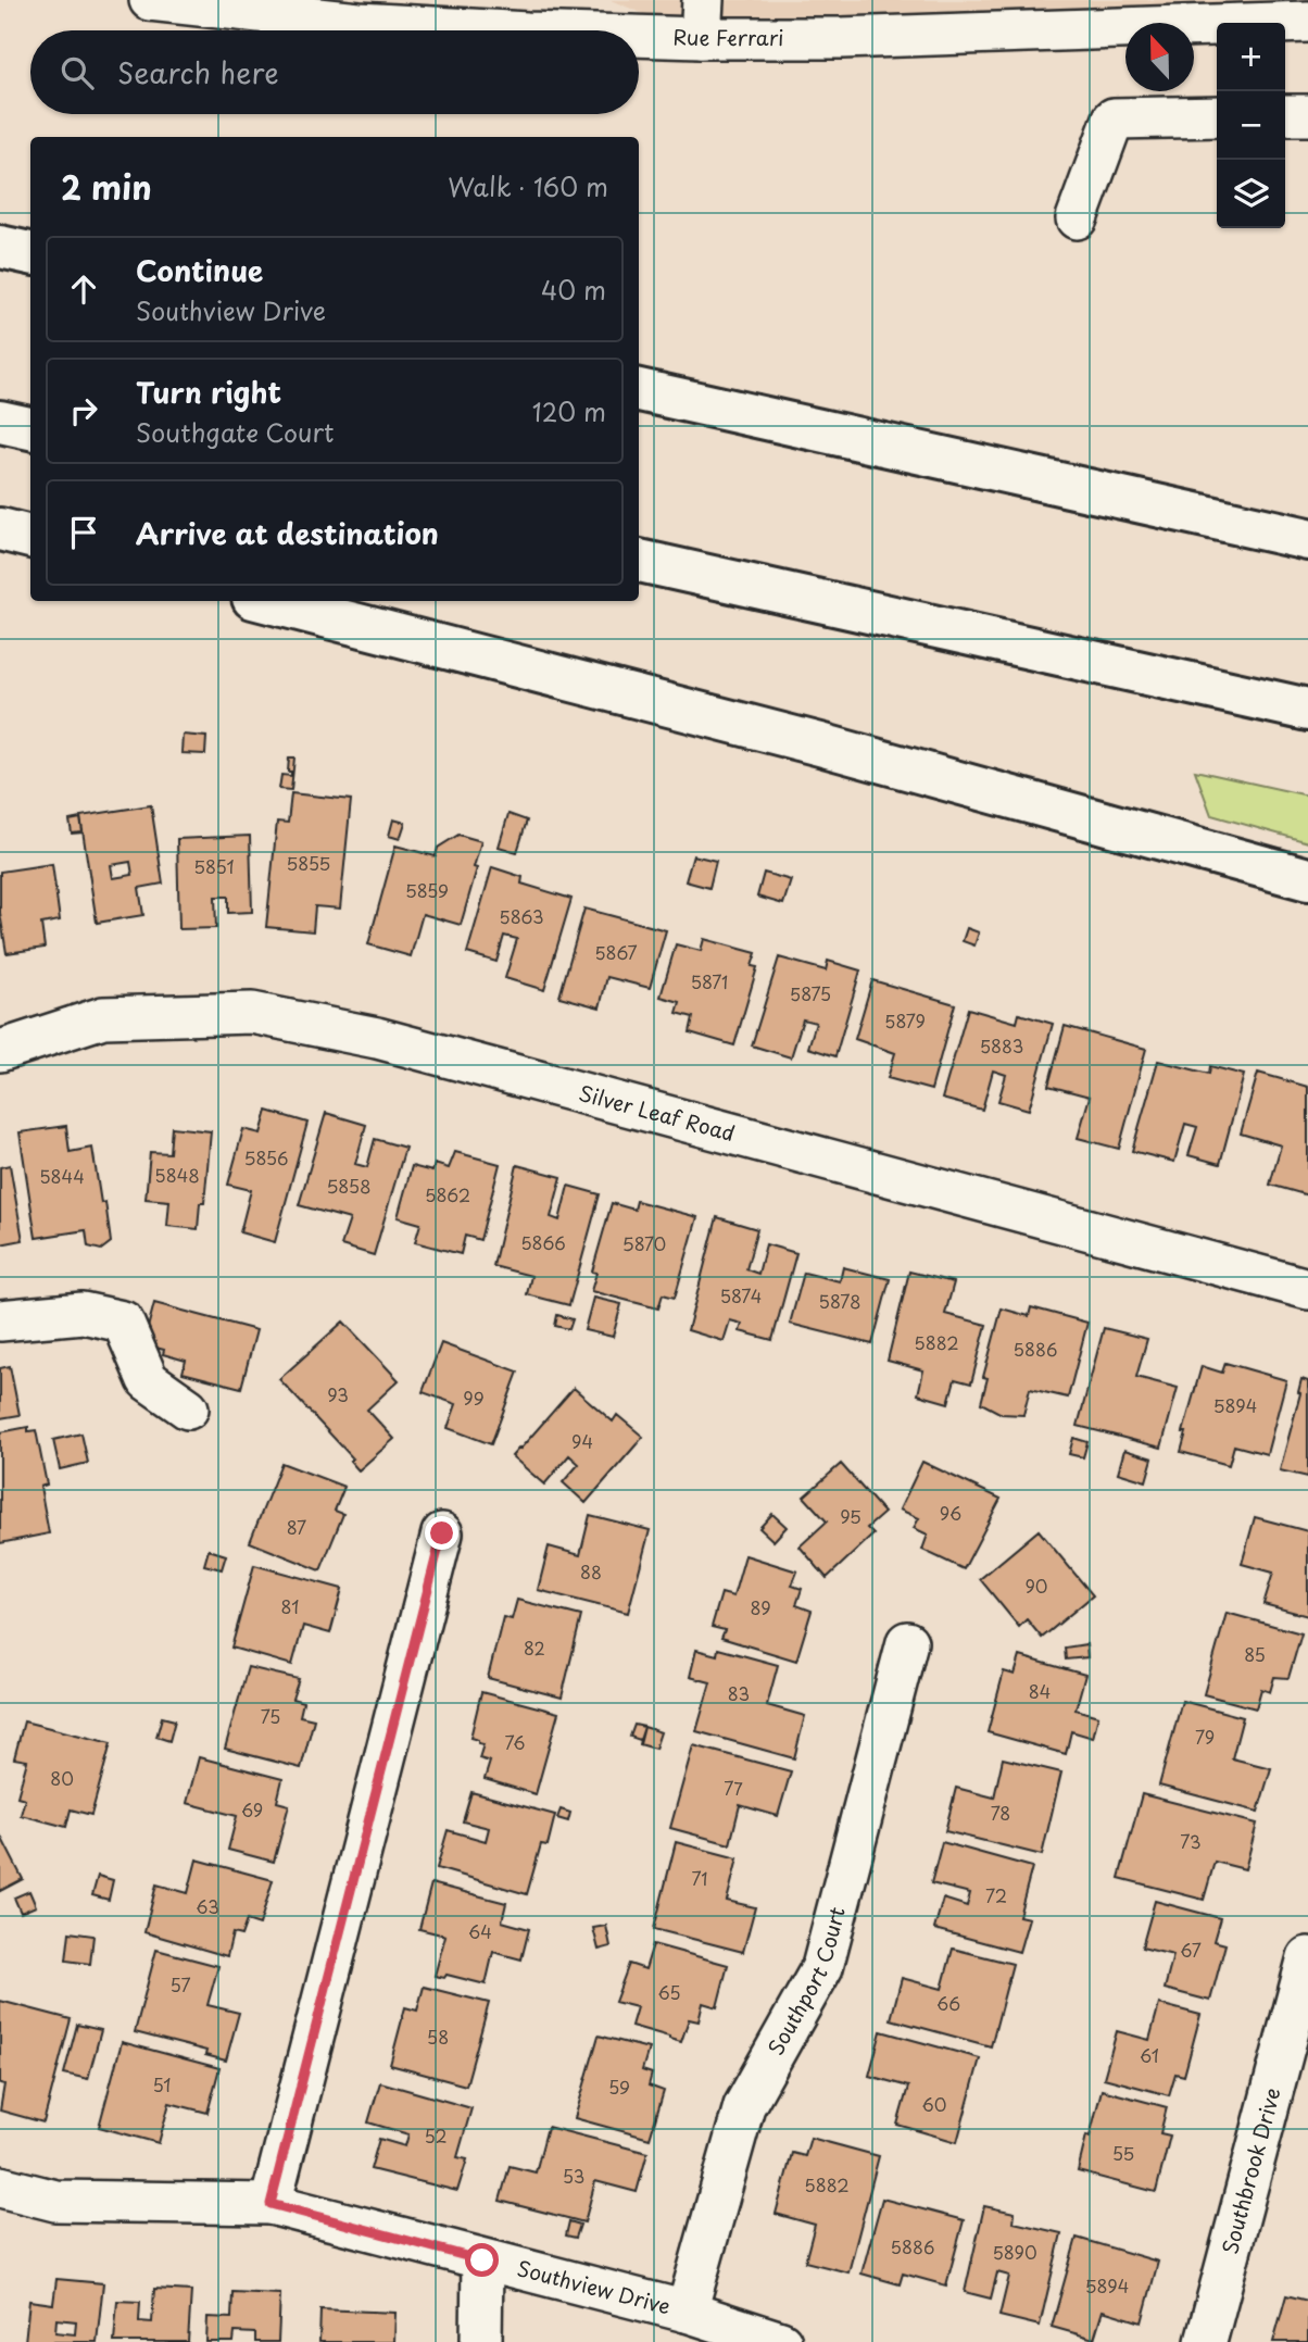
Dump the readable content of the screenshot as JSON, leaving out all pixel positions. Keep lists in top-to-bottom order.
{
  "streets": {
    "street": [
      "Rue Ferrari",
      "Silver Leaf Road",
      "Southport Court",
      "Southbrook Drive",
      "Southview Drive"
    ]
  },
  "crossings": [
    ["Southport Court", "Southview Drive"]
  ],
  "house_numbers": [
    "5855",
    "5851",
    "5859",
    "5863",
    "5867",
    "5871",
    "5875",
    "5879",
    "5883",
    "5856",
    "5848",
    "5844",
    "5858",
    "5862",
    "5866",
    "5870",
    "5874",
    "5878",
    "5882",
    "5886",
    "93",
    "99",
    "5894",
    "94",
    "96",
    "95",
    "87",
    "88",
    "90",
    "81",
    "89",
    "82",
    "85",
    "84",
    "83",
    "75",
    "79",
    "76",
    "80",
    "77",
    "69",
    "78",
    "73",
    "71",
    "72",
    "63",
    "64",
    "67",
    "57",
    "65",
    "66",
    "58",
    "61",
    "51",
    "59",
    "60",
    "52",
    "55",
    "53",
    "5882",
    "5886",
    "5890",
    "5894"
  ],
  "north": "top",
  "page": {
    "map_buttons": ["+", "−"],
    "search": "Search here",
    "heading": ["2 min", "Walk · 160 m"],
    "list": [
      ["Continue", "Southview Drive", "40 m"],
      ["Turn right", "Southgate Court", "120 m"],
      "Arrive at destination"
    ]
  }
}
